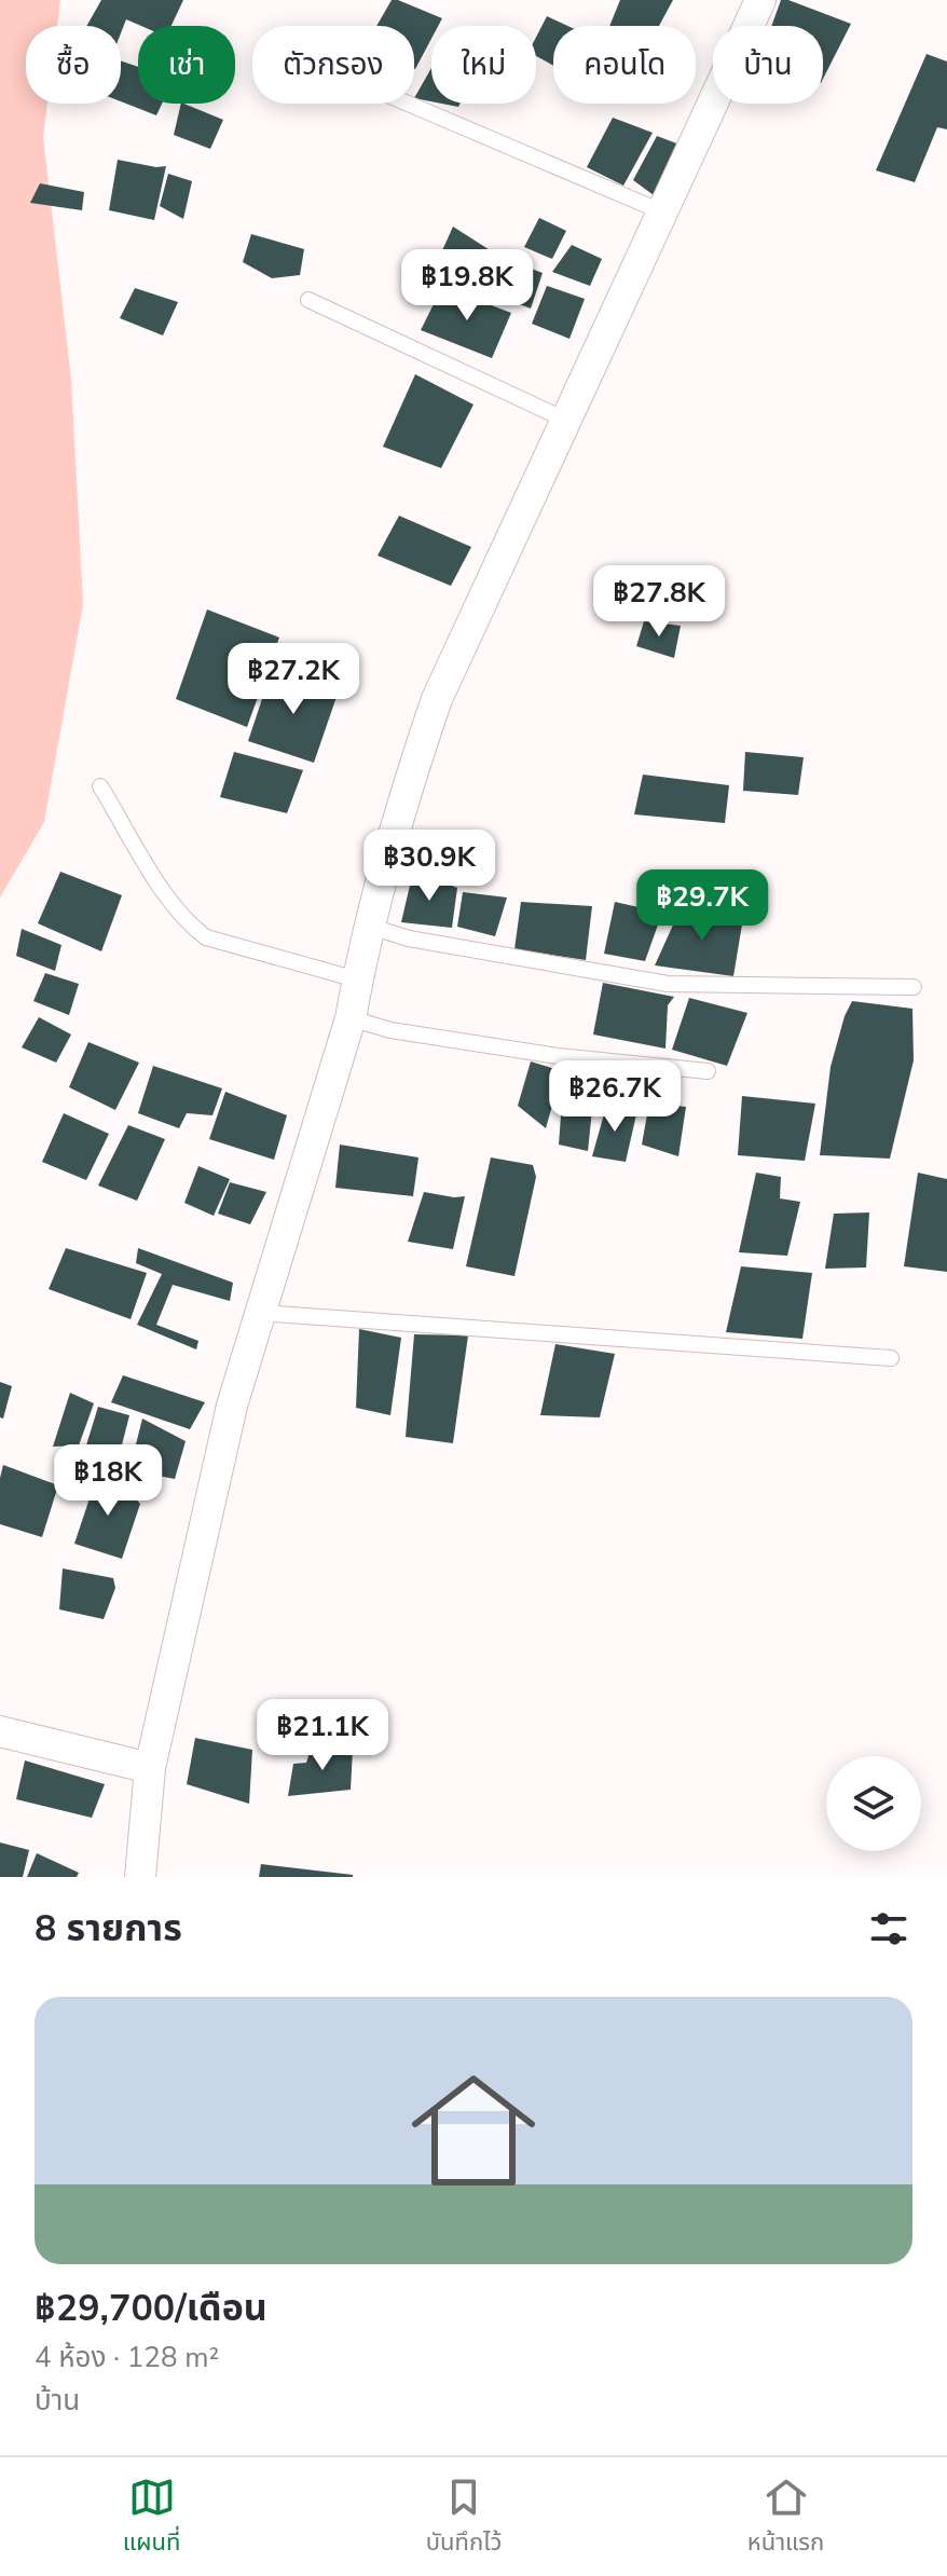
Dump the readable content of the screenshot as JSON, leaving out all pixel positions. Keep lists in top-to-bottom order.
{
  "page": {
    "chip": [
      "ซื้อ",
      "เช่า",
      "ตัวกรอง",
      "ใหม่",
      "คอนโด",
      "บ้าน"
    ],
    "price": [
      "฿19.8K",
      "฿27.8K",
      "฿27.2K",
      "฿30.9K",
      "฿29.7K",
      "฿26.7K",
      "฿18K",
      "฿21.1K"
    ],
    "heading": "8 รายการ",
    "list": [
      {
        "name": "฿29,700/เดือน",
        "note": "4 ห้อง · 128 m² · บ้าน"
      }
    ],
    "tabs": ["แผนที่", "บันทึกไว้", "หน้าแรก"]
  }
}
